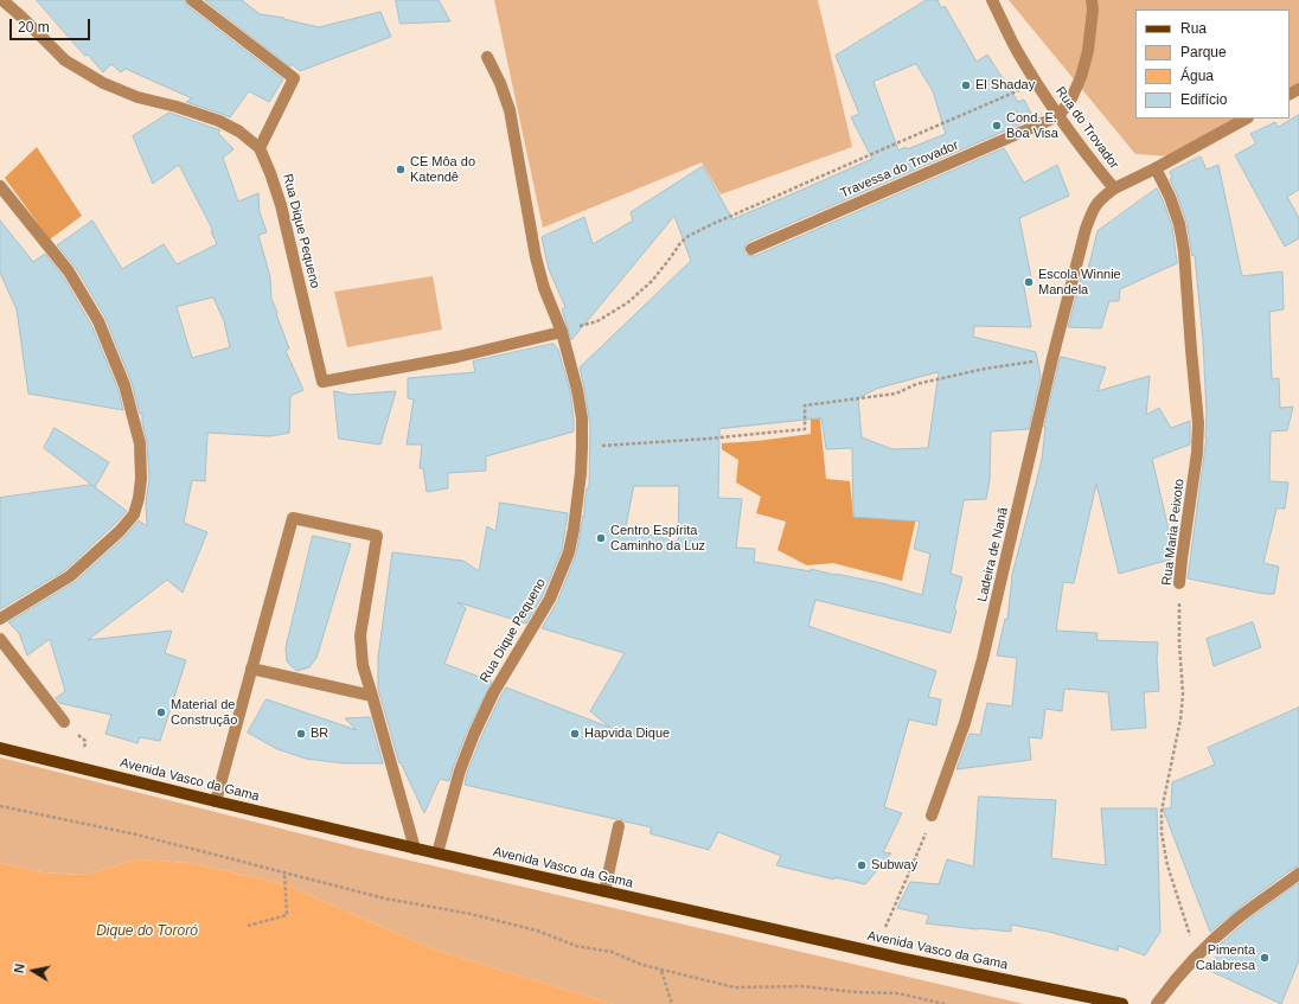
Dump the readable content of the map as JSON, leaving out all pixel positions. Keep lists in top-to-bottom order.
{
  "streets": {
    "main road": ["Avenida Vasco da Gama"],
    "street": [
      "Rua do Trovador",
      "Travessa do Trovador",
      "Rua Dique Pequeno",
      "Rua Maria Peixoto",
      "Ladeira de Nanã"
    ]
  },
  "crossings": [
    ["Rua do Trovador", "Travessa do Trovador"],
    ["Rua do Trovador", "Rua Maria Peixoto"],
    ["Rua do Trovador", "Ladeira de Nanã"],
    ["Rua Dique Pequeno", "Avenida Vasco da Gama"]
  ],
  "water": ["Dique do Tororó"],
  "places": [
    "El Shaday",
    "Cond. E. Boa Visa",
    "CE Môa do Katendê",
    "Escola Winnie Mandela",
    "Centro Espírita Caminho da Luz",
    "Material de Construção",
    "BR",
    "Hapvida Dique",
    "Subway",
    "Pimenta Calabresa"
  ],
  "legend": [
    "Rua",
    "Parque",
    "Água",
    "Edifício"
  ],
  "scale_bar": "20 m",
  "north": "left"
}
